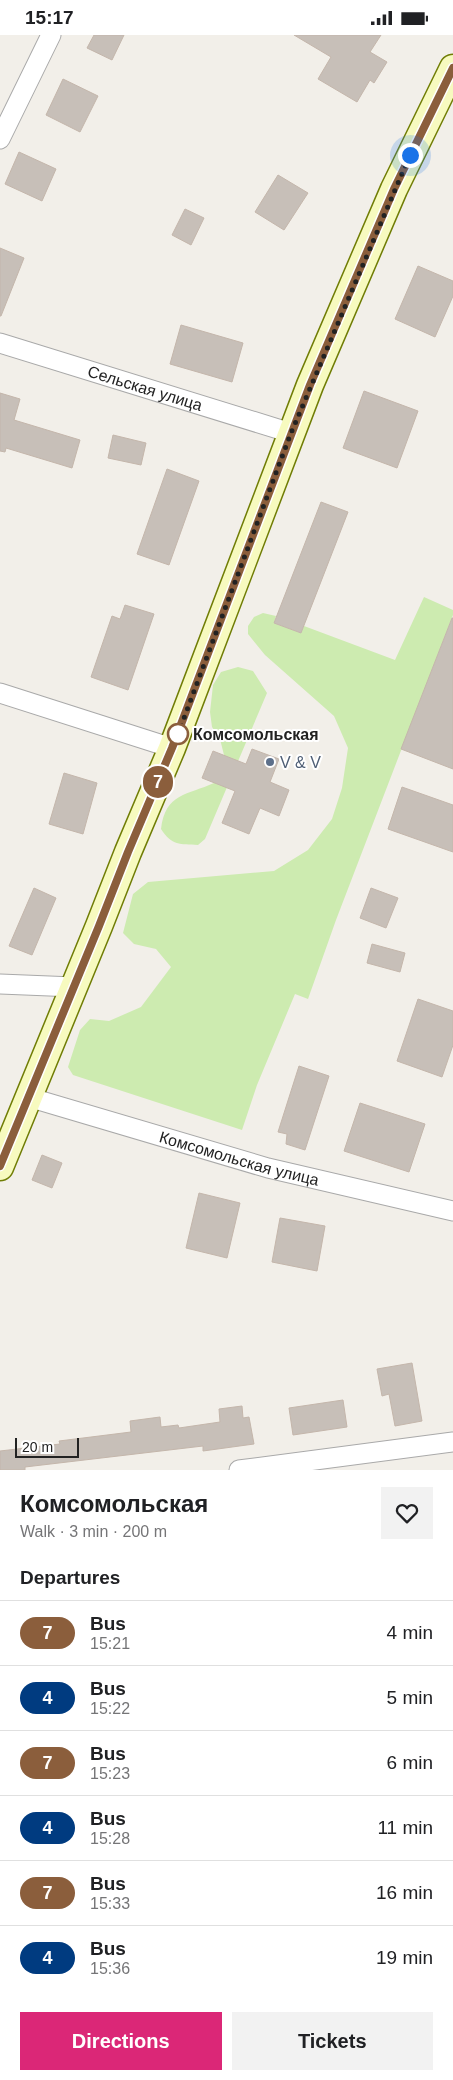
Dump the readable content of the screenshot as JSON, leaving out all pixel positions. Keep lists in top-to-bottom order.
{
  "streets": {
    "street": ["Сельская улица", "Комсомольская улица"]
  },
  "places": ["Комсомольская", "V & V"],
  "lines": ["bus line 7"],
  "scale_bar": "20 m",
  "page": {
    "status": "15:17",
    "on_map": "7",
    "scale": "20 m",
    "heading": [
      ["Комсомольская", "Walk · 3 min · 200 m"],
      "Departures"
    ],
    "list": [
      {
        "mark": "7",
        "name": "Bus",
        "note": "15:21",
        "value": "4 min"
      },
      {
        "mark": "4",
        "name": "Bus",
        "note": "15:22",
        "value": "5 min"
      },
      {
        "mark": "7",
        "name": "Bus",
        "note": "15:23",
        "value": "6 min"
      },
      {
        "mark": "4",
        "name": "Bus",
        "note": "15:28",
        "value": "11 min"
      },
      {
        "mark": "7",
        "name": "Bus",
        "note": "15:33",
        "value": "16 min"
      },
      {
        "mark": "4",
        "name": "Bus",
        "note": "15:36",
        "value": "19 min"
      }
    ],
    "buttons": ["Directions", "Tickets"]
  }
}
